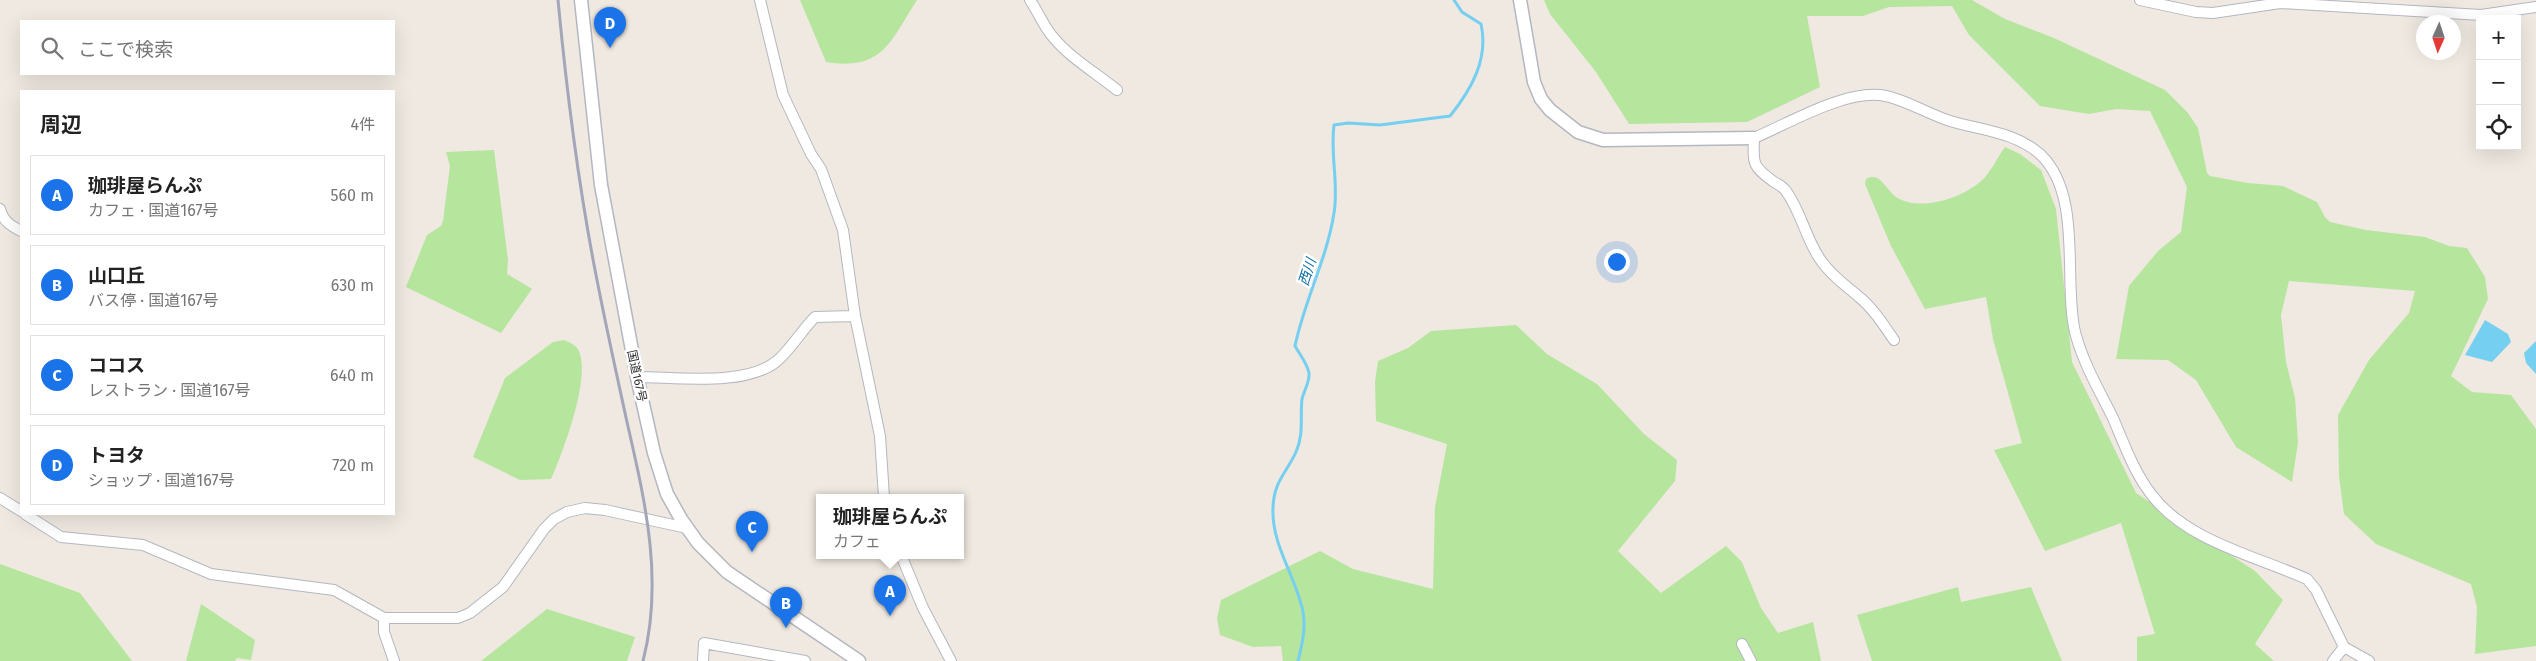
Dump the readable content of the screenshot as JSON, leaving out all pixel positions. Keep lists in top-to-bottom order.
{
  "streets": {
    "street": ["国道167号"]
  },
  "water": ["西川"],
  "north": "bottom",
  "page": {
    "pins": [
      "D",
      "C",
      "A",
      "B"
    ],
    "map_buttons": ["+", "−"],
    "search": "ここで検索",
    "heading": ["周辺", "4件"],
    "list": [
      {
        "mark": "A",
        "name": "珈琲屋らんぷ",
        "note": "カフェ · 国道167号",
        "value": "560 m"
      },
      {
        "mark": "B",
        "name": "山口丘",
        "note": "バス停 · 国道167号",
        "value": "630 m"
      },
      {
        "mark": "C",
        "name": "ココス",
        "note": "レストラン · 国道167号",
        "value": "640 m"
      },
      {
        "mark": "D",
        "name": "トヨタ",
        "note": "ショップ · 国道167号",
        "value": "720 m"
      }
    ],
    "popup": ["珈琲屋らんぷ", "カフェ"]
  }
}
